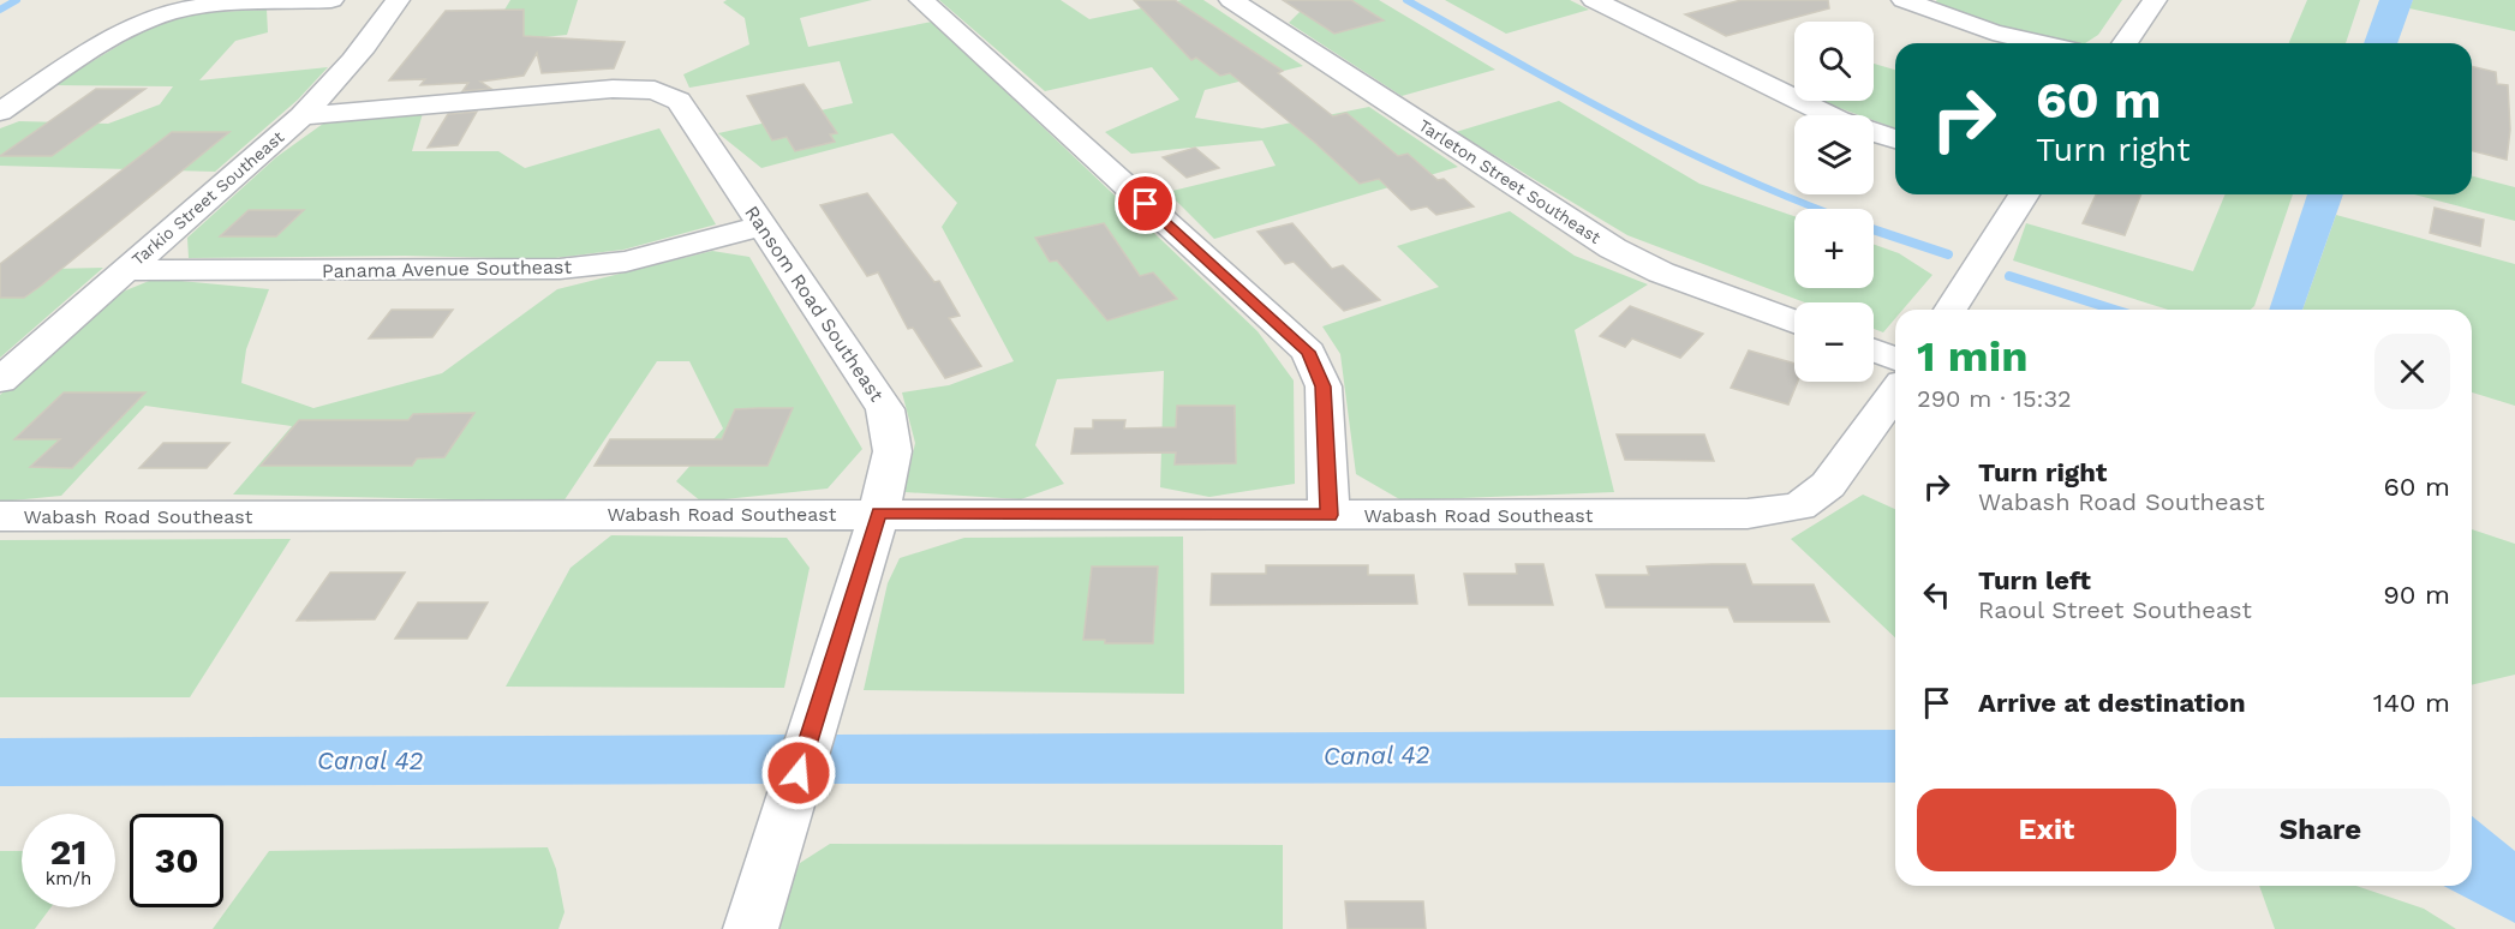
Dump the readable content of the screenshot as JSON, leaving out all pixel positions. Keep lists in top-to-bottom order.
{
  "streets": {
    "street": [
      "Tarleton Street Southeast",
      "Tarkio Street Southeast",
      "Panama Avenue Southeast",
      "Ransom Road Southeast",
      "Wabash Road Southeast"
    ]
  },
  "crossings": [
    ["Tarkio Street Southeast", "Panama Avenue Southeast"],
    ["Tarkio Street Southeast", "Ransom Road Southeast"],
    ["Panama Avenue Southeast", "Ransom Road Southeast"],
    ["Ransom Road Southeast", "Wabash Road Southeast"]
  ],
  "water": ["Canal 42"],
  "page": {
    "map_buttons": ["+", "−"],
    "turn": ["60 m", "Turn right"],
    "heading": ["1 min", "290 m · 15:32"],
    "list": [
      {
        "name": "Turn right",
        "note": "Wabash Road Southeast",
        "value": "60 m"
      },
      {
        "name": "Turn left",
        "note": "Raoul Street Southeast",
        "value": "90 m"
      },
      {
        "name": "Arrive at destination",
        "value": "140 m"
      }
    ],
    "buttons": ["Exit", "Share"],
    "speed": "21 km/h",
    "limit": "30"
  }
}
